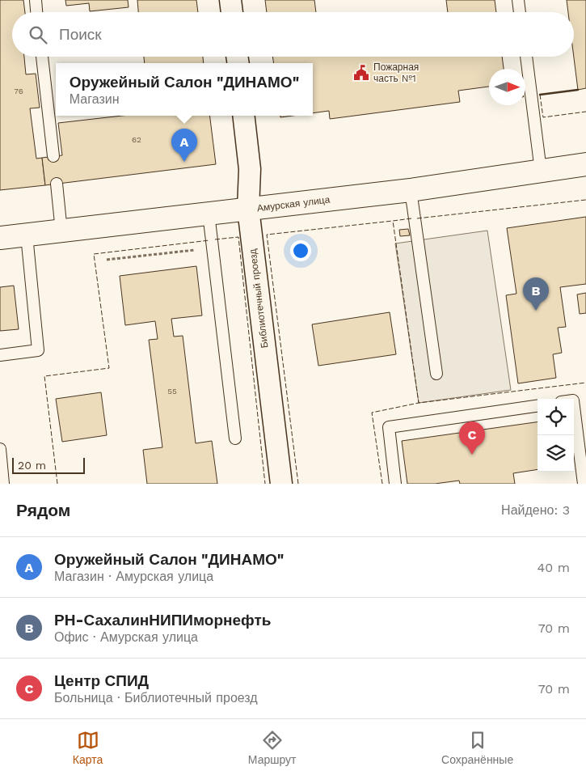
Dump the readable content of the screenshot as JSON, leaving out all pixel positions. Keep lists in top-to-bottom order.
{
  "streets": {
    "street": ["Амурская улица", "Библиотечный проезд"]
  },
  "crossings": [
    ["Амурская улица", "Библиотечный проезд"]
  ],
  "places": {
    "public building": ["Пожарная часть №1"]
  },
  "house_numbers": ["76", "62", "55"],
  "scale_bar": "20 m",
  "north": "right",
  "page": {
    "search": "Поиск",
    "popup": ["Оружейный Салон \"ДИНАМО\"", "Магазин"],
    "pins": ["A", "B", "C"],
    "scale": "20 m",
    "heading": ["Рядом", "Найдено: 3"],
    "list": [
      {
        "mark": "A",
        "name": "Оружейный Салон \"ДИНАМО\"",
        "note": "Магазин · Амурская улица",
        "value": "40 m"
      },
      {
        "mark": "B",
        "name": "РН-СахалинНИПИморнефть",
        "note": "Офис · Амурская улица",
        "value": "70 m"
      },
      {
        "mark": "C",
        "name": "Центр СПИД",
        "note": "Больница · Библиотечный проезд",
        "value": "70 m"
      }
    ],
    "nav": ["Карта", "Маршрут", "Сохранённые"]
  }
}
